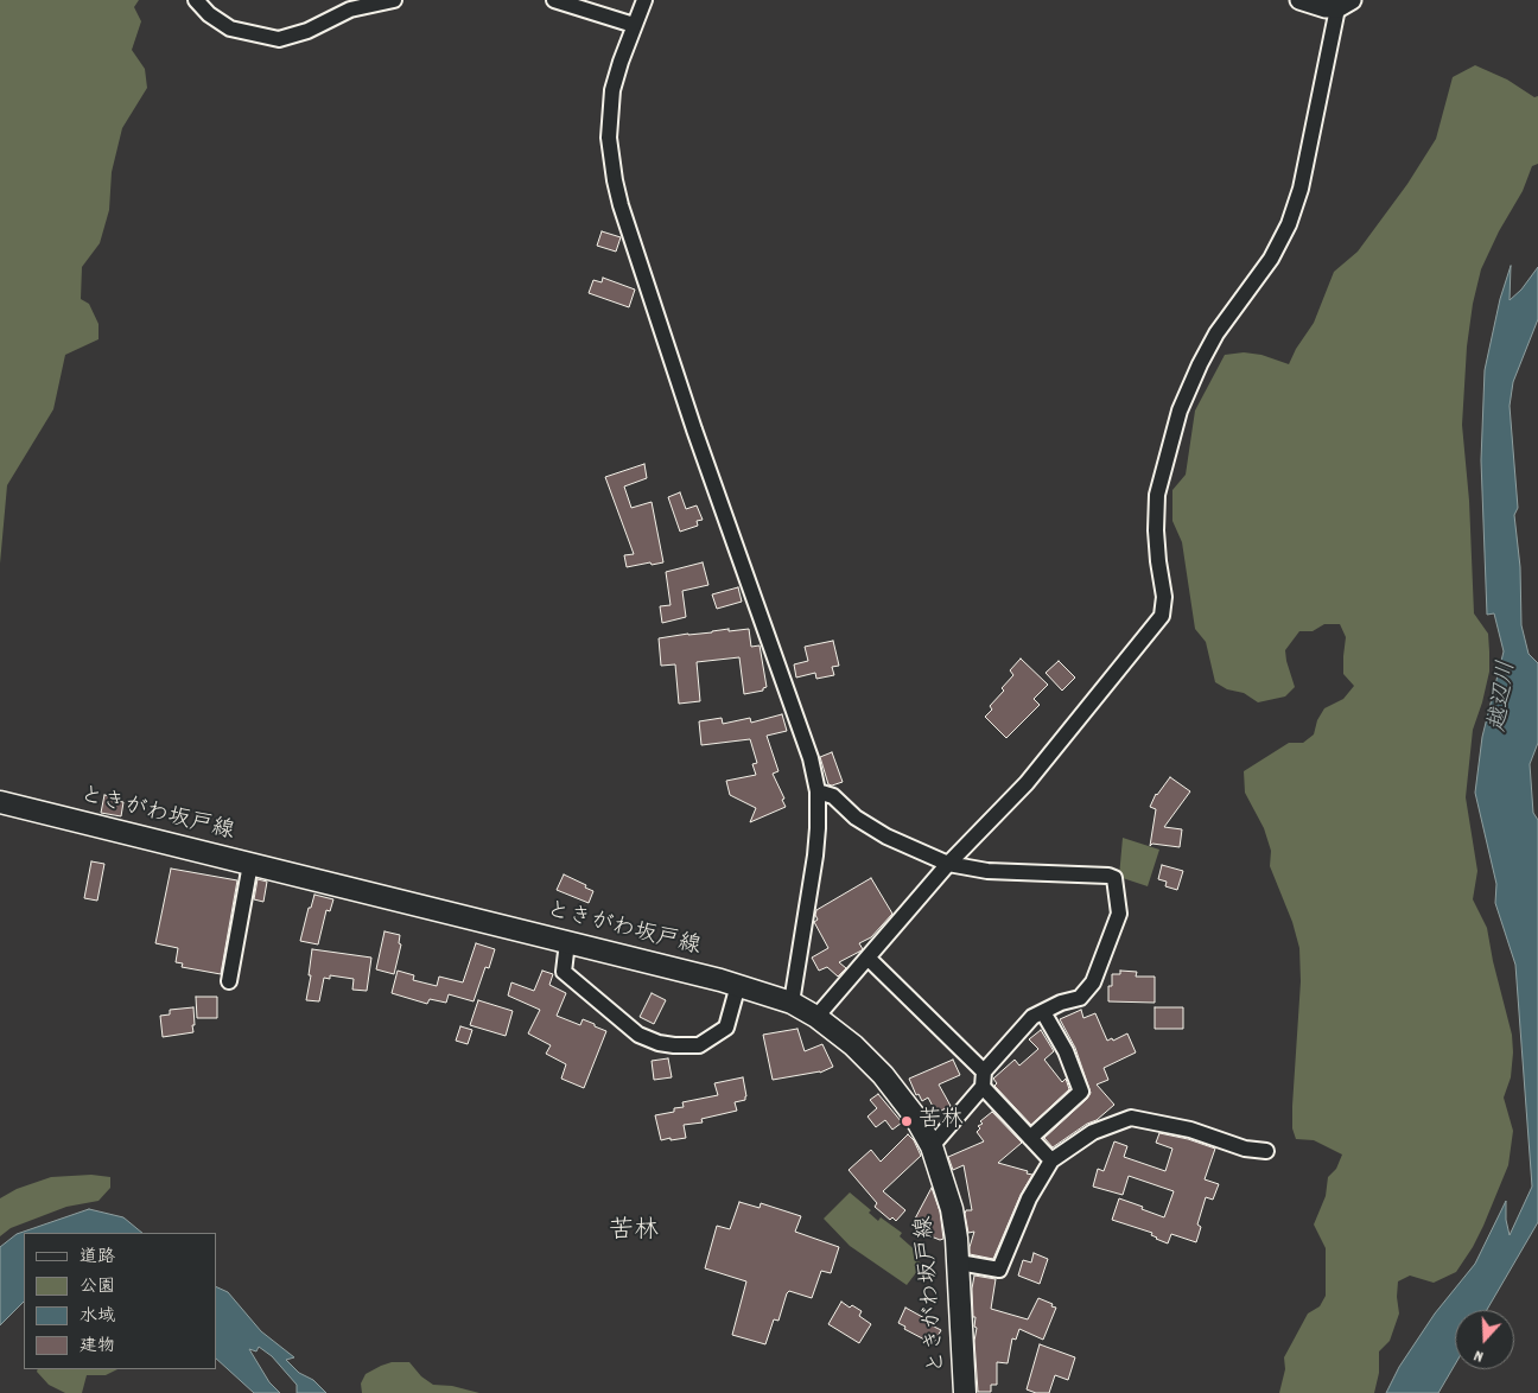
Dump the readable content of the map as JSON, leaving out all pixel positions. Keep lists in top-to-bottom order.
{
  "streets": {
    "main road": ["ときがわ坂戸線"]
  },
  "districts": ["苦林"],
  "water": ["越辺川"],
  "places": ["苦林"],
  "legend": [
    "道路",
    "公園",
    "水域",
    "建物"
  ],
  "north": "bottom"
}
